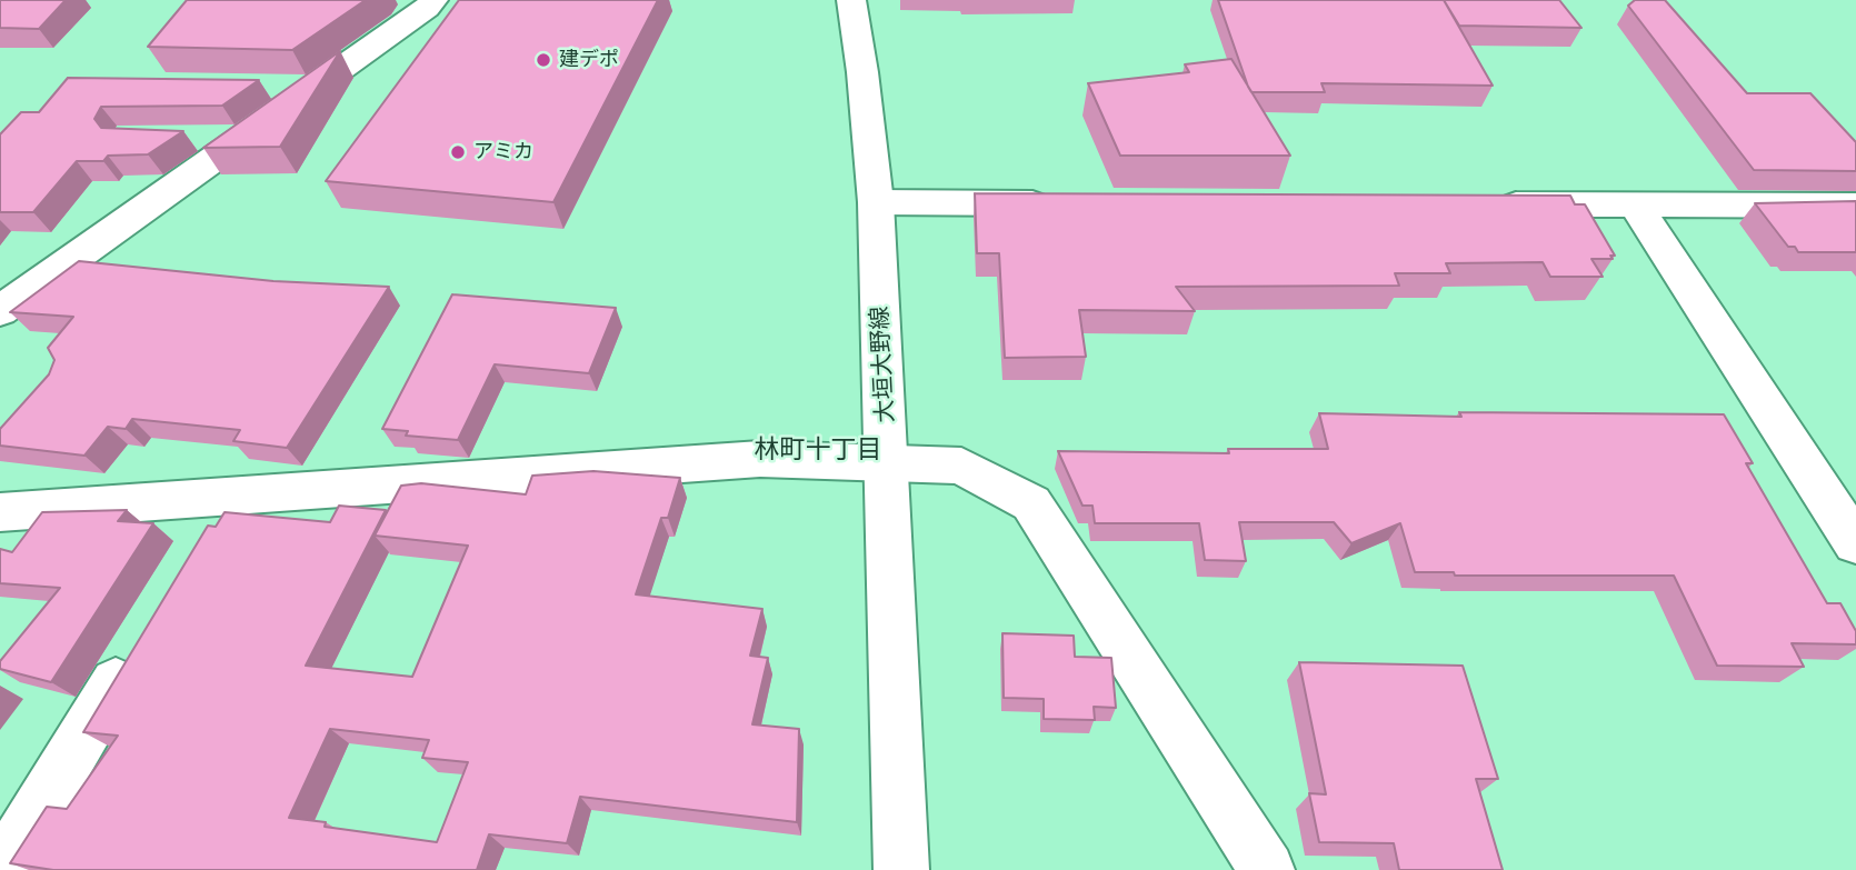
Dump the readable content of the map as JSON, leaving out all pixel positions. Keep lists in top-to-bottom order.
{
  "streets": {
    "street": ["大垣大野線"]
  },
  "districts": ["林町十丁目"],
  "places": ["建デポ", "アミカ"]
}
